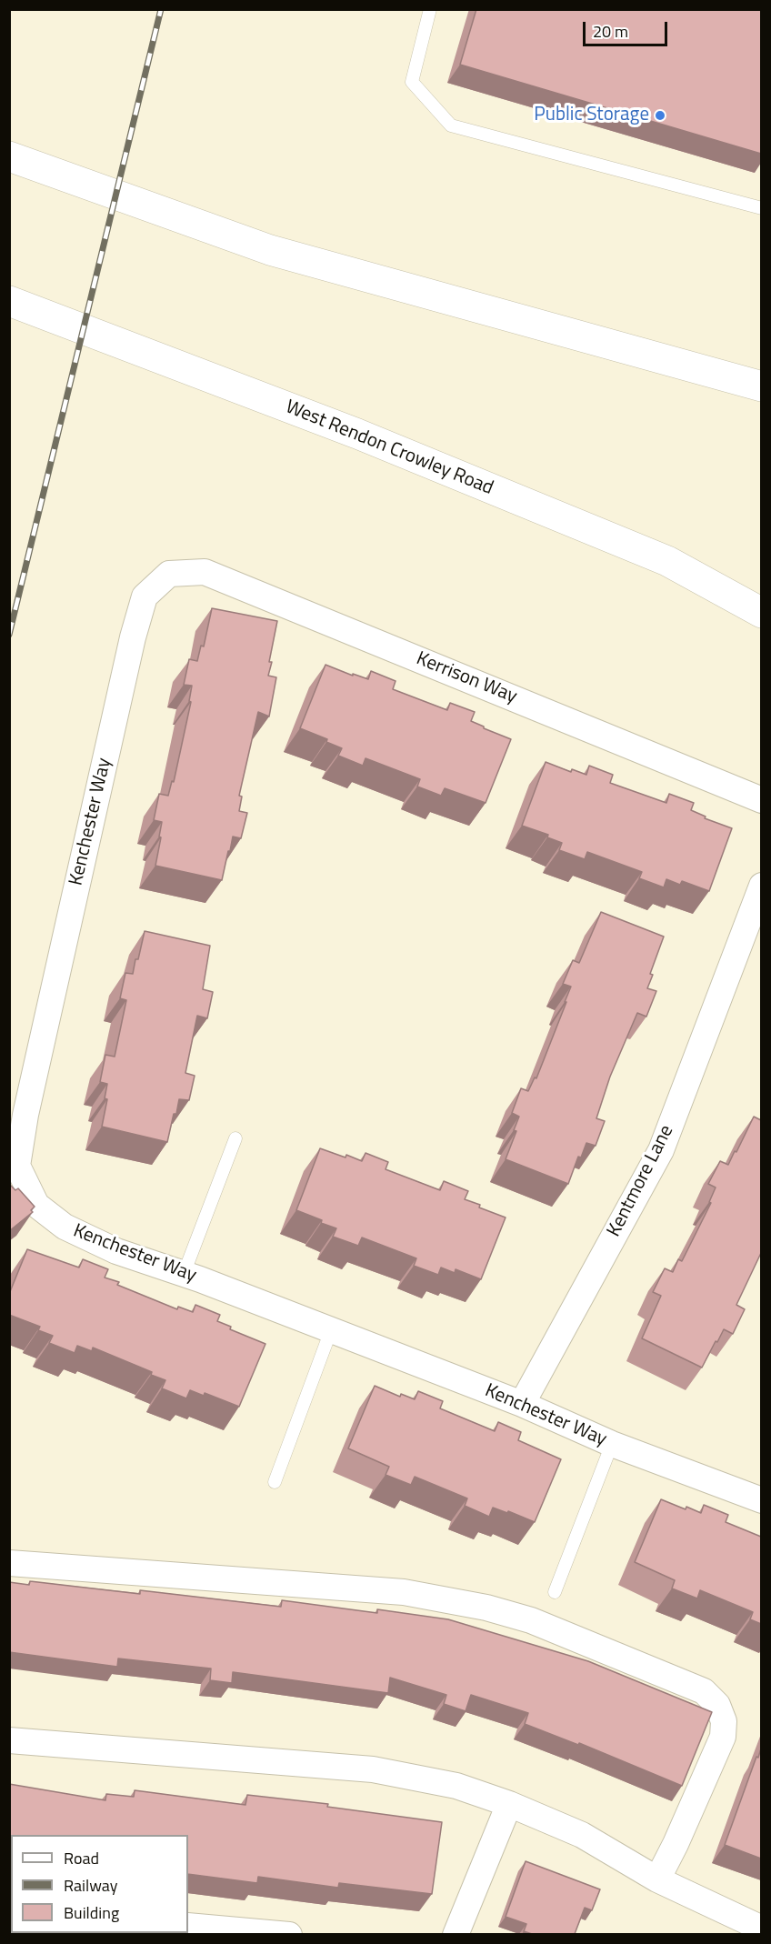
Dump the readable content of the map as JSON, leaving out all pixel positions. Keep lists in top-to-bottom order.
{
  "streets": {
    "main road": ["West Rendon Crowley Road"],
    "street": ["Kerrison Way", "Kenchester Way", "Kentmore Lane"]
  },
  "crossings": [
    ["Kerrison Way", "Kenchester Way"],
    ["Kenchester Way", "Kentmore Lane"]
  ],
  "places": ["Public Storage"],
  "legend": ["Road", "Railway", "Building"],
  "scale_bar": "20 m"
}
